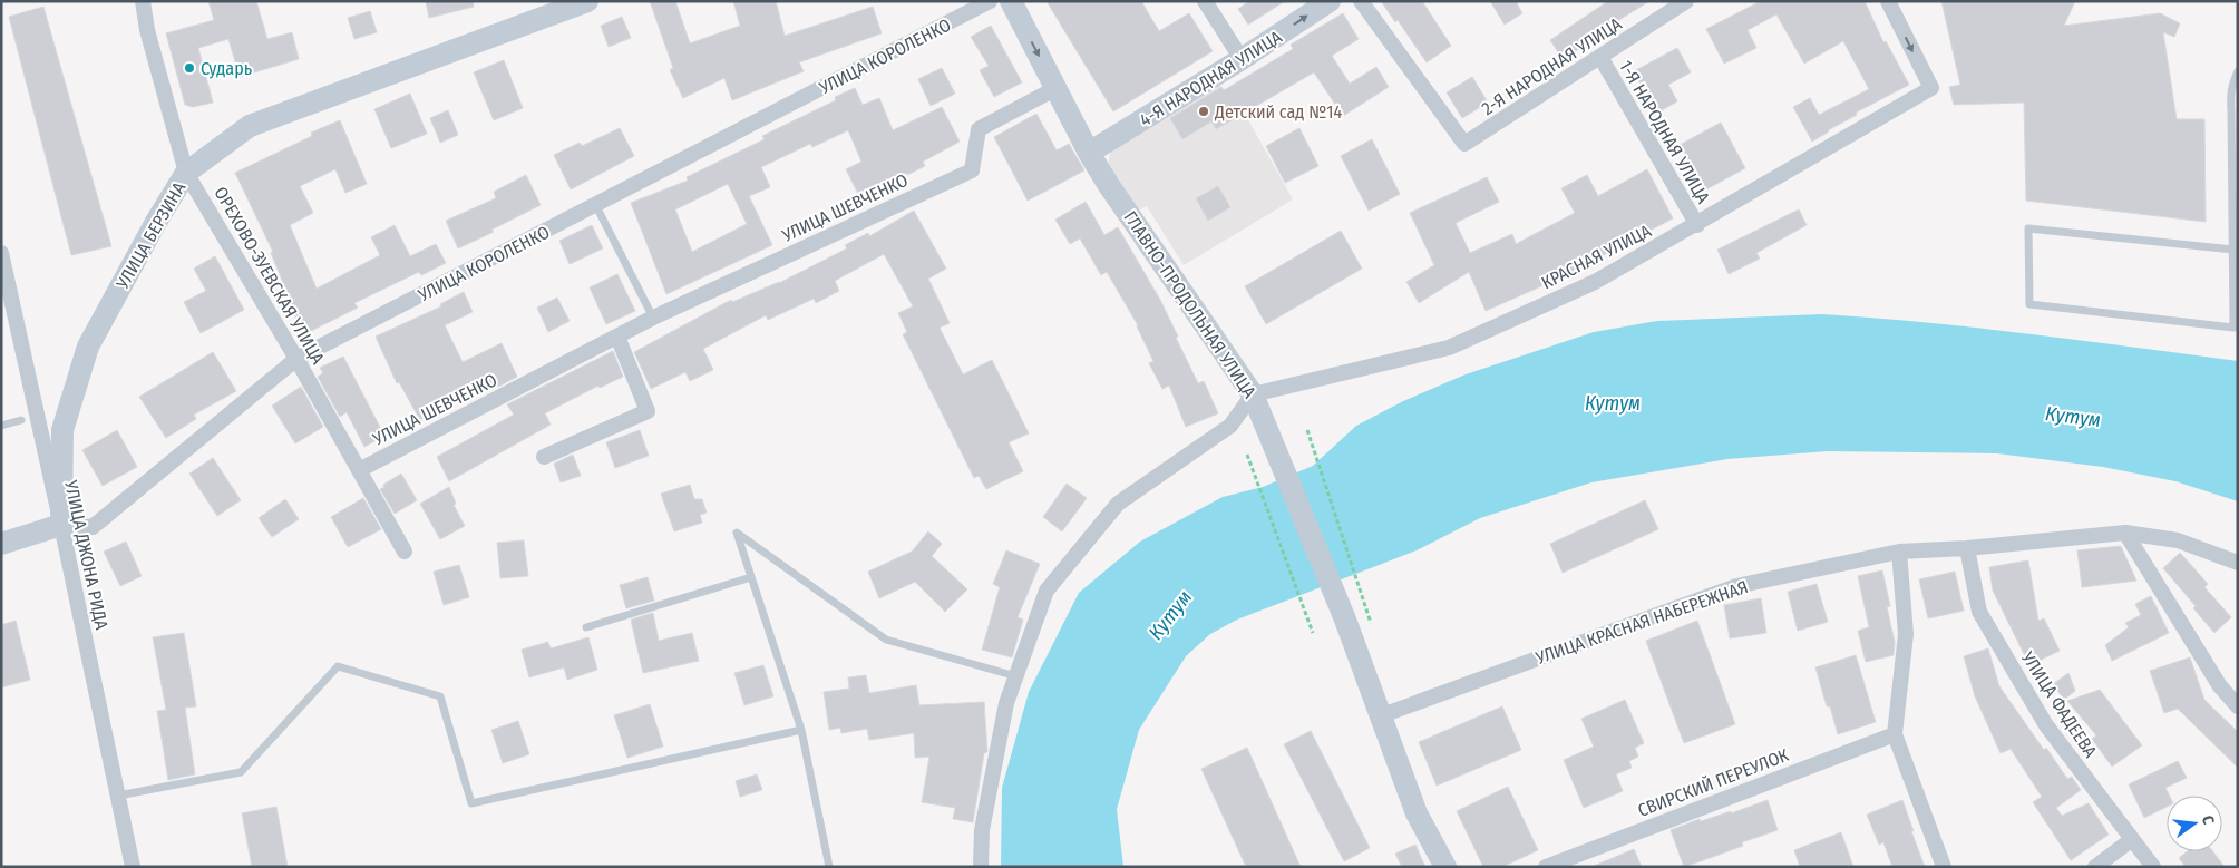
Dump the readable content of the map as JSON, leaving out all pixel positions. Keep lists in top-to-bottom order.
{
  "streets": {
    "street": [
      "УЛИЦА КОРОЛЕНКО",
      "2-Я НАРОДНАЯ УЛИЦА",
      "4-Я НАРОДНАЯ УЛИЦА",
      "1-Я НАРОДНАЯ УЛИЦА",
      "УЛИЦА ШЕВЧЕНКО",
      "УЛИЦА БЕРЗИНА",
      "КРАСНАЯ УЛИЦА",
      "ОРЕХОВО-ЗУЕВСКАЯ УЛИЦА",
      "ГЛАВНО-ПРОДОЛЬНАЯ УЛИЦА",
      "УЛИЦА ДЖОНА РИДА",
      "УЛИЦА КРАСНАЯ НАБЕРЕЖНАЯ",
      "УЛИЦА ФАДЕЕВА",
      "СВИРСКИЙ ПЕРЕУЛОК"
    ]
  },
  "crossings": [
    ["УЛИЦА КОРОЛЕНКО", "УЛИЦА БЕРЗИНА"],
    ["УЛИЦА КОРОЛЕНКО", "ОРЕХОВО-ЗУЕВСКАЯ УЛИЦА"],
    ["УЛИЦА КОРОЛЕНКО", "УЛИЦА ДЖОНА РИДА"],
    ["2-Я НАРОДНАЯ УЛИЦА", "1-Я НАРОДНАЯ УЛИЦА"],
    ["4-Я НАРОДНАЯ УЛИЦА", "ГЛАВНО-ПРОДОЛЬНАЯ УЛИЦА"],
    ["1-Я НАРОДНАЯ УЛИЦА", "КРАСНАЯ УЛИЦА"],
    ["УЛИЦА ШЕВЧЕНКО", "ОРЕХОВО-ЗУЕВСКАЯ УЛИЦА"],
    ["УЛИЦА ШЕВЧЕНКО", "ГЛАВНО-ПРОДОЛЬНАЯ УЛИЦА"],
    ["УЛИЦА БЕРЗИНА", "ОРЕХОВО-ЗУЕВСКАЯ УЛИЦА"],
    ["УЛИЦА БЕРЗИНА", "УЛИЦА ДЖОНА РИДА"],
    ["КРАСНАЯ УЛИЦА", "ГЛАВНО-ПРОДОЛЬНАЯ УЛИЦА"],
    ["ГЛАВНО-ПРОДОЛЬНАЯ УЛИЦА", "УЛИЦА КРАСНАЯ НАБЕРЕЖНАЯ"],
    ["УЛИЦА КРАСНАЯ НАБЕРЕЖНАЯ", "УЛИЦА ФАДЕЕВА"]
  ],
  "one_way": ["4-Я НАРОДНАЯ УЛИЦА"],
  "water": ["Кутум"],
  "places": ["Сударь", "Детский сад №14"],
  "north": "right"
}
